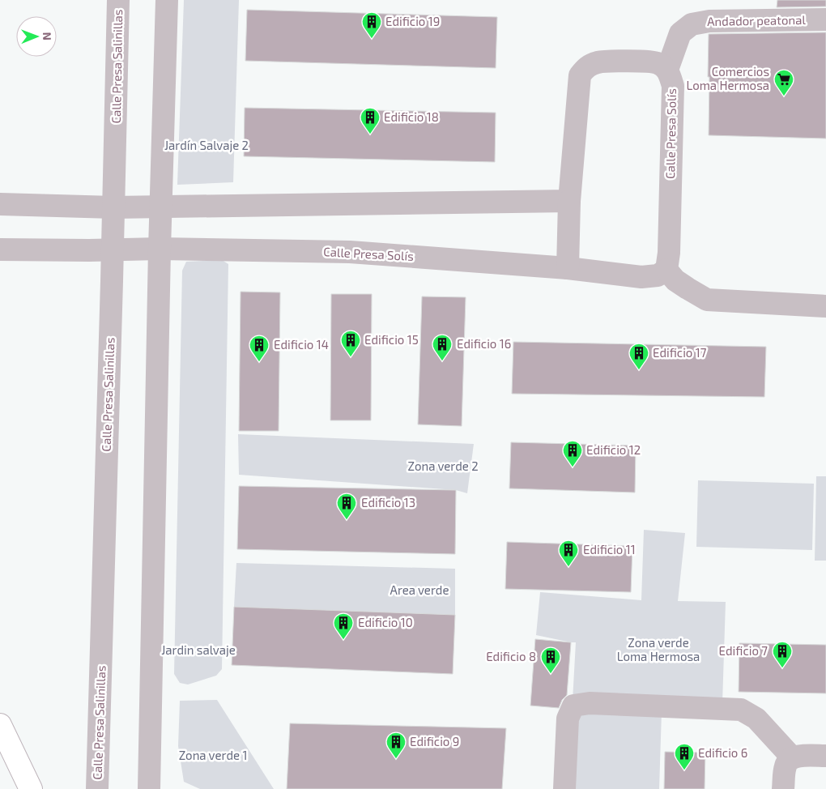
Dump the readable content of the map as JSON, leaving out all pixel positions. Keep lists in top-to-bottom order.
{
  "streets": {
    "street": ["Andador peatonal", "Calle Presa Salinillas", "Calle Presa Solís"]
  },
  "crossings": [
    ["Andador peatonal", "Calle Presa Solís"],
    ["Calle Presa Salinillas", "Calle Presa Solís"]
  ],
  "parks": [
    "Jardín Salvaje 2",
    "Zona verde 2",
    "Area verde",
    "Zona verde Loma Hermosa",
    "Jardin salvaje",
    "Zona verde 1"
  ],
  "places": {
    "building": [
      "Edificio 19",
      "Edificio 18",
      "Edificio 15",
      "Edificio 16",
      "Edificio 14",
      "Edificio 17",
      "Edificio 12",
      "Edificio 13",
      "Edificio 11",
      "Edificio 10",
      "Edificio 7",
      "Edificio 8",
      "Edificio 9",
      "Edificio 6"
    ],
    "supermarket": ["Comercios Loma Hermosa"]
  },
  "north": "right"
}
